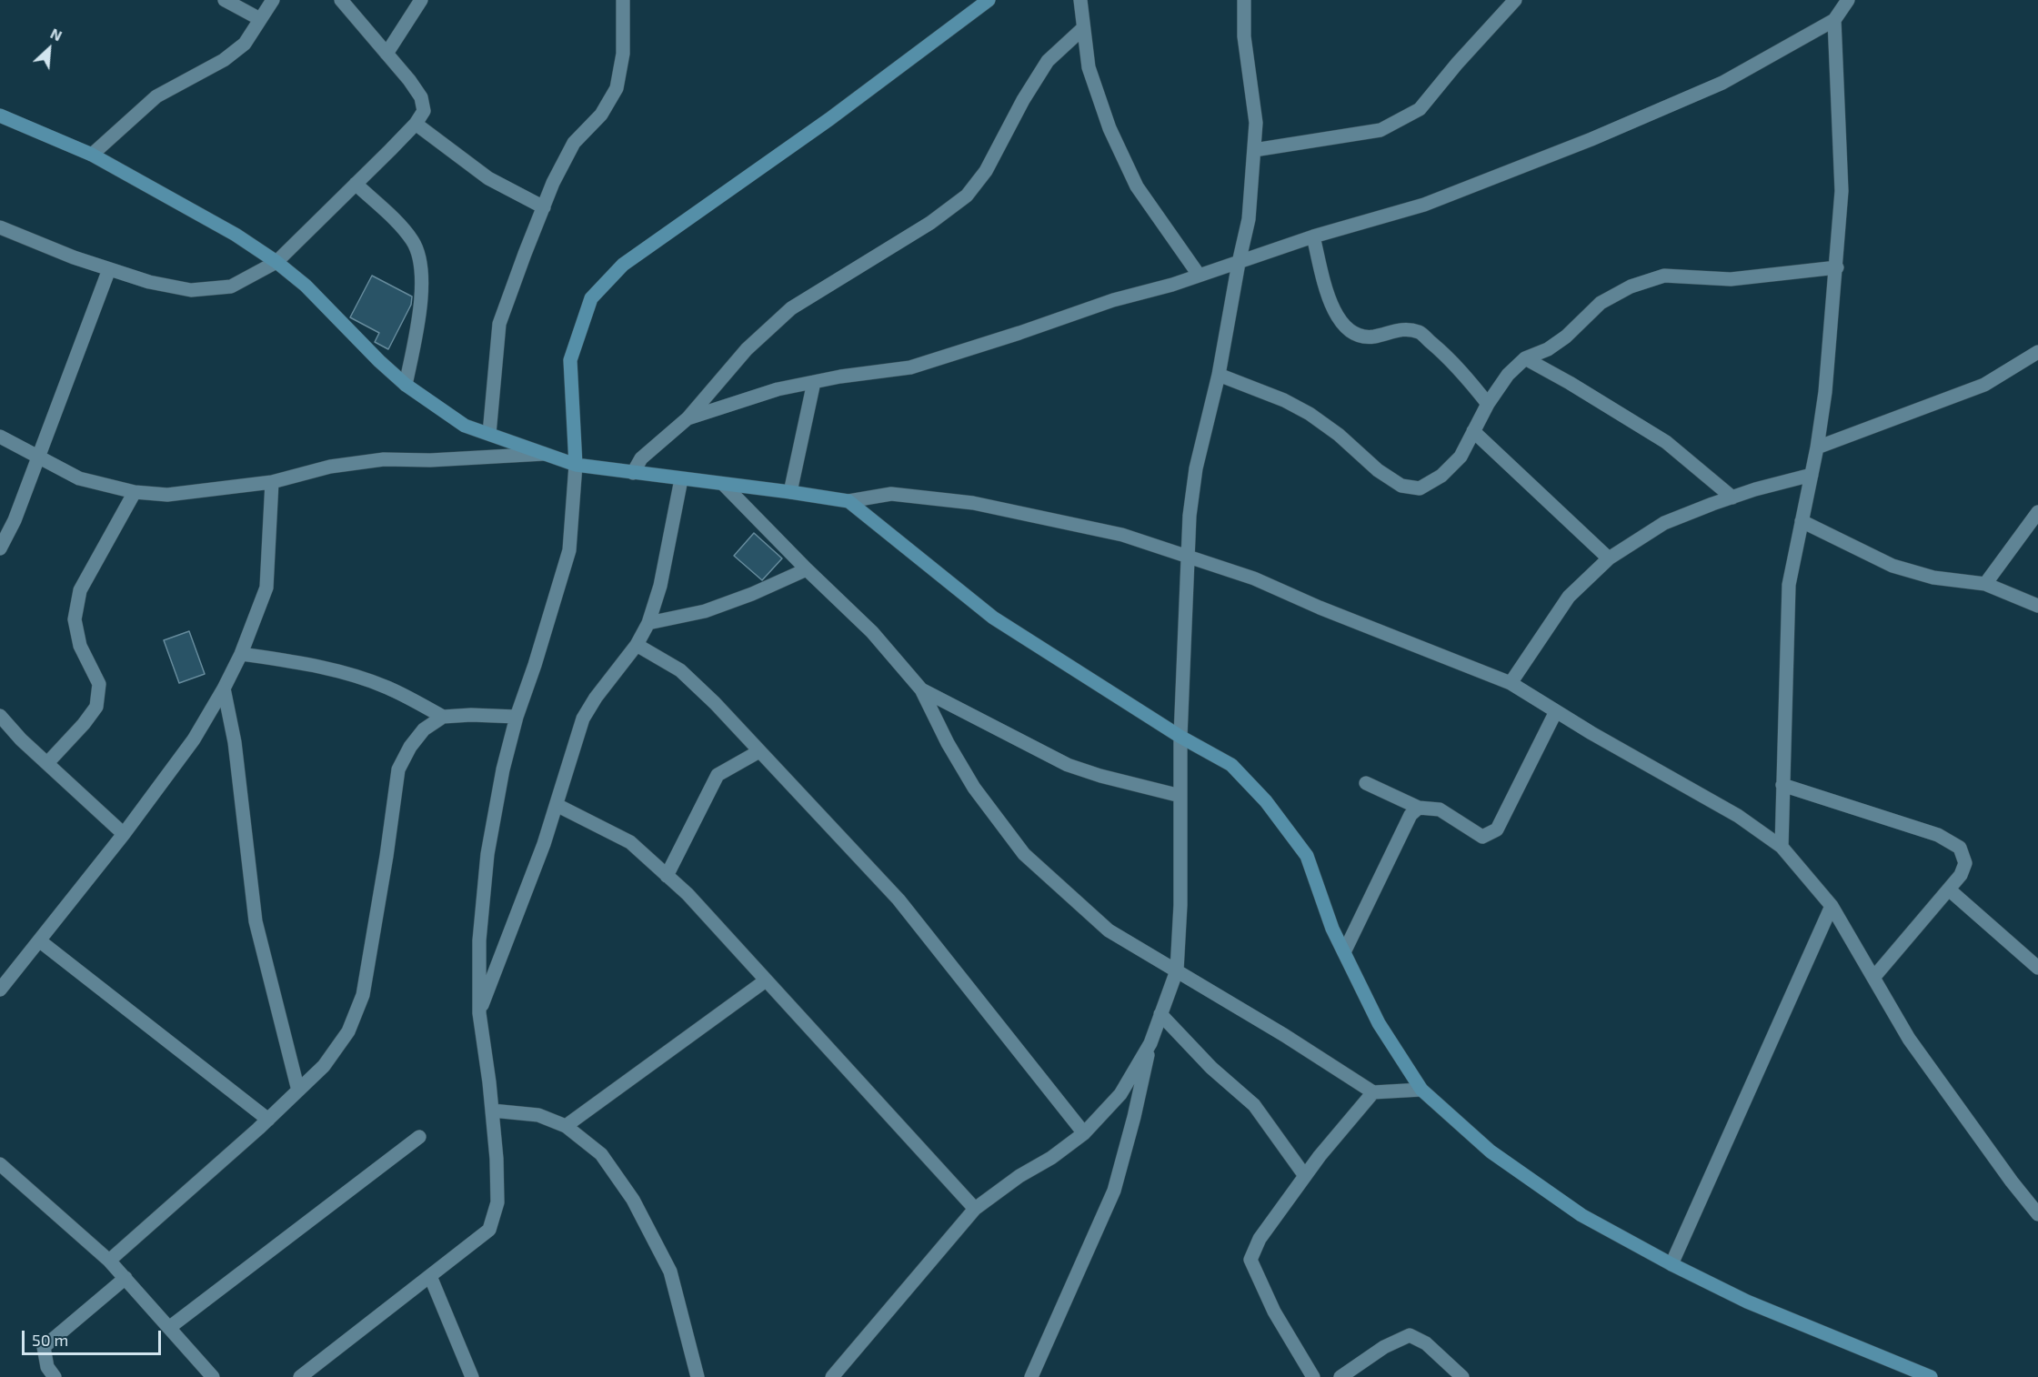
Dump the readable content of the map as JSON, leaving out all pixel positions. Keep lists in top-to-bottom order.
{
  "scale_bar": "50 m",
  "north": "top right"
}
